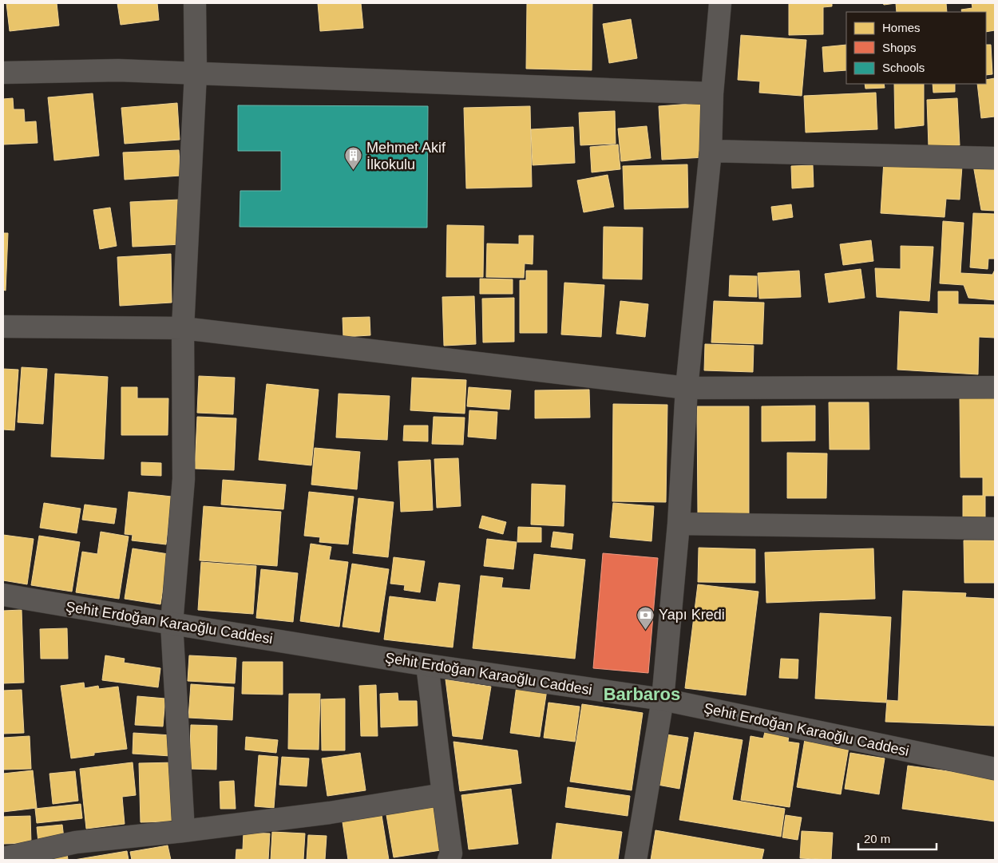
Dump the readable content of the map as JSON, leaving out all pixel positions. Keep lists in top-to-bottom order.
{
  "streets": {
    "street": ["Şehit Erdoğan Karaoğlu Caddesi"]
  },
  "districts": ["Barbaros"],
  "places": {
    "building": ["Mehmet Akif İlkokulu"],
    "bank": ["Yapı Kredi"]
  },
  "legend": ["Homes", "Shops", "Schools"],
  "scale_bar": "20 m"
}
